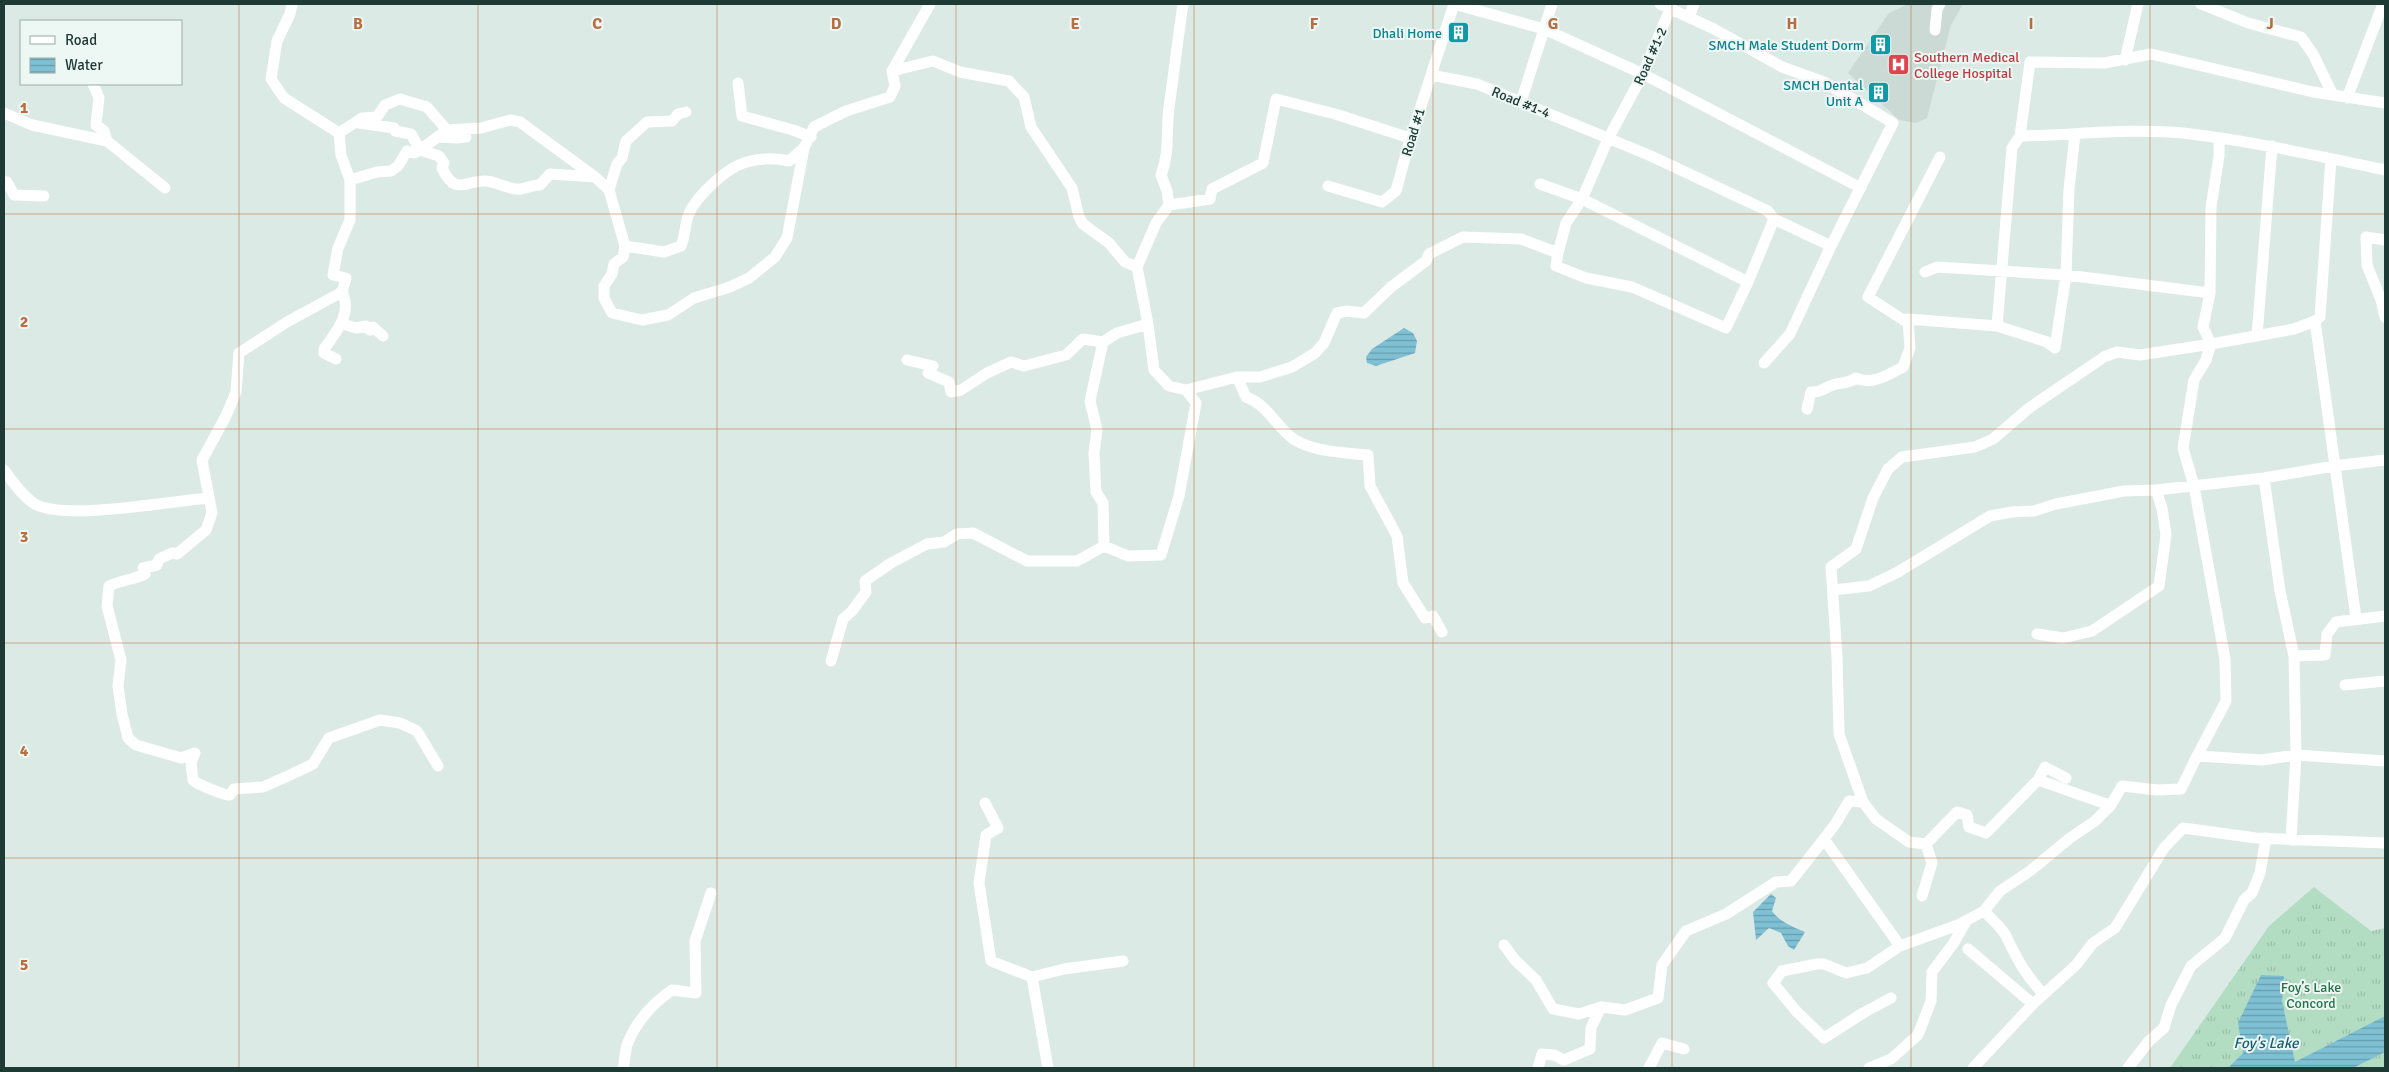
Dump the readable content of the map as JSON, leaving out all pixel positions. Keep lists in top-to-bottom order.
{
  "streets": {
    "street": ["Road #1-2", "Road #1-4", "Road #1"]
  },
  "crossings": [
    ["Road #1-2", "Road #1-4"],
    ["Road #1-4", "Road #1"]
  ],
  "water": ["Foy's Lake"],
  "parks": ["Foy’s Lake Concord"],
  "places": {
    "building": ["Dhali Home", "SMCH Male Student Dorm", "SMCH Dental Unit A"],
    "hospital": ["Southern Medical College Hospital"]
  },
  "legend": ["Road", "Water"],
  "grid": {
    "columns": [
      "B",
      "C",
      "D",
      "E",
      "F",
      "G",
      "H",
      "I",
      "J"
    ],
    "rows": [
      "1",
      "2",
      "3",
      "4",
      "5"
    ]
  }
}
